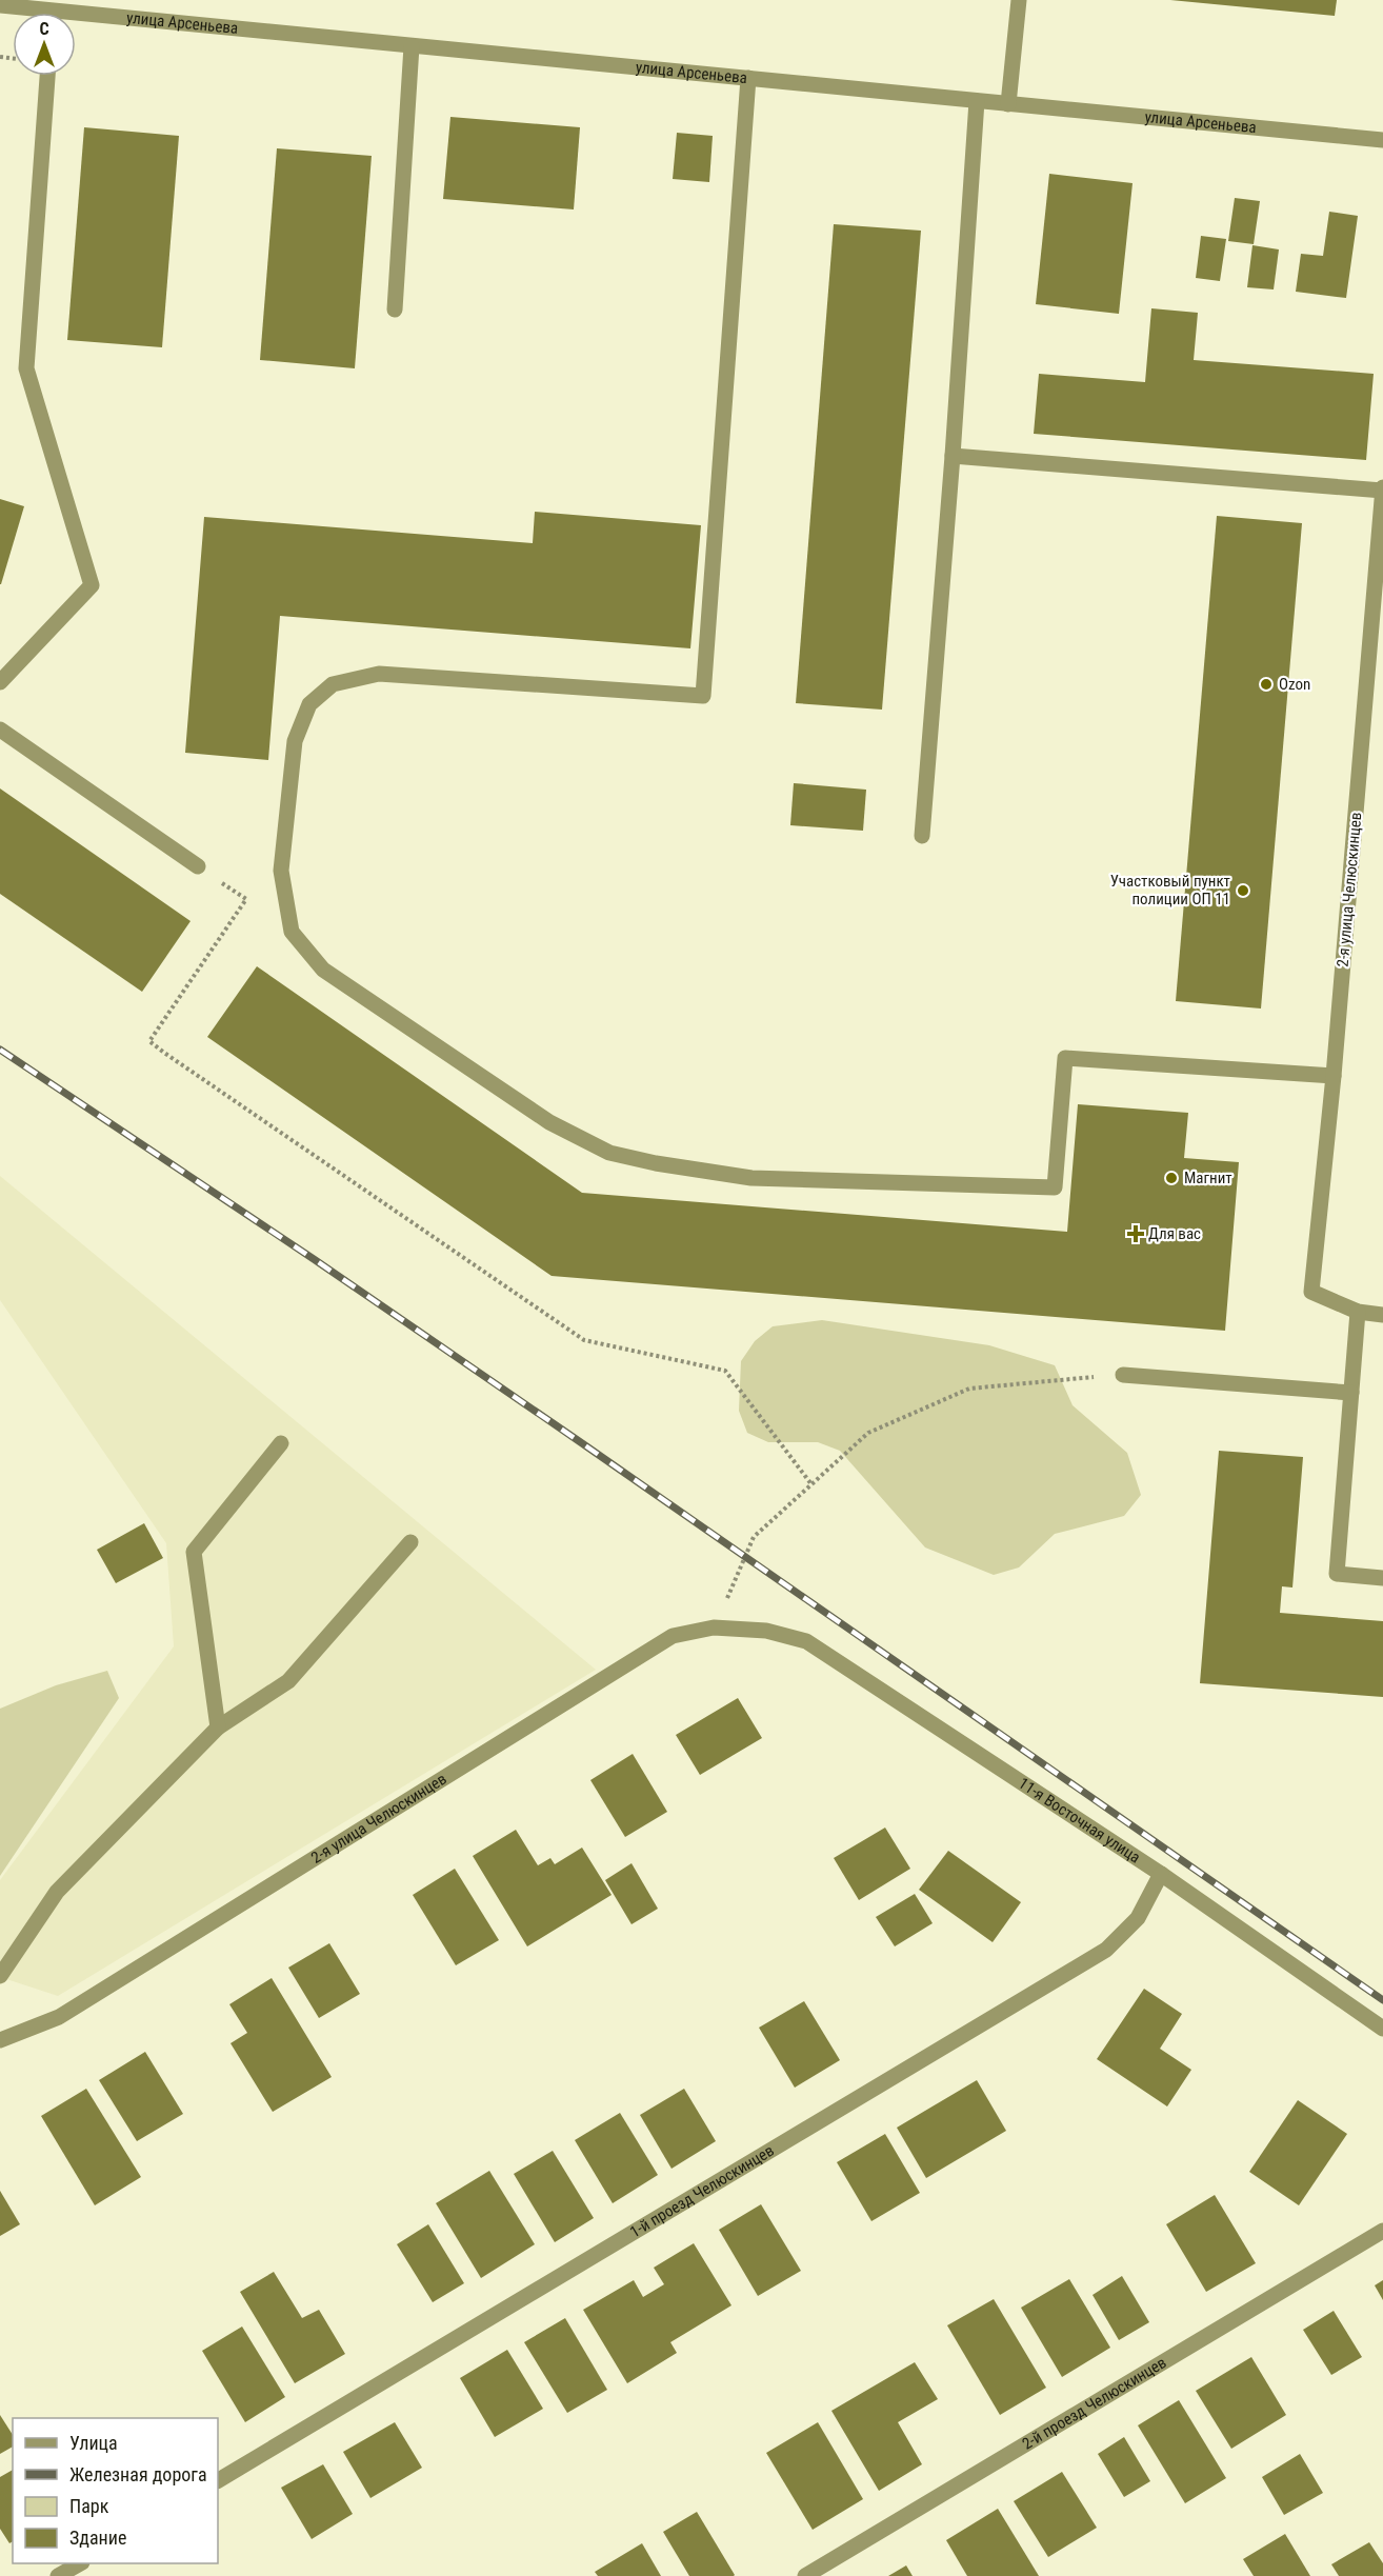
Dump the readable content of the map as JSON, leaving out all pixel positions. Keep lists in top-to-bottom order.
{
  "streets": {
    "street": [
      "улица Арсеньева",
      "2-я улица Челюскинцев",
      "11-я Восточная улица",
      "1-й проезд Челюскинцев",
      "2-й проезд Челюскинцев"
    ]
  },
  "crossings": [
    ["2-я улица Челюскинцев", "11-я Восточная улица"],
    ["11-я Восточная улица", "1-й проезд Челюскинцев"]
  ],
  "places": {
    "other": ["Ozon", "Участковый пункт полиции ОП 11", "Магнит"],
    "health": ["Для вас"]
  },
  "legend": [
    "Улица",
    "Железная дорога",
    "Парк",
    "Здание"
  ],
  "north": "top"
}
